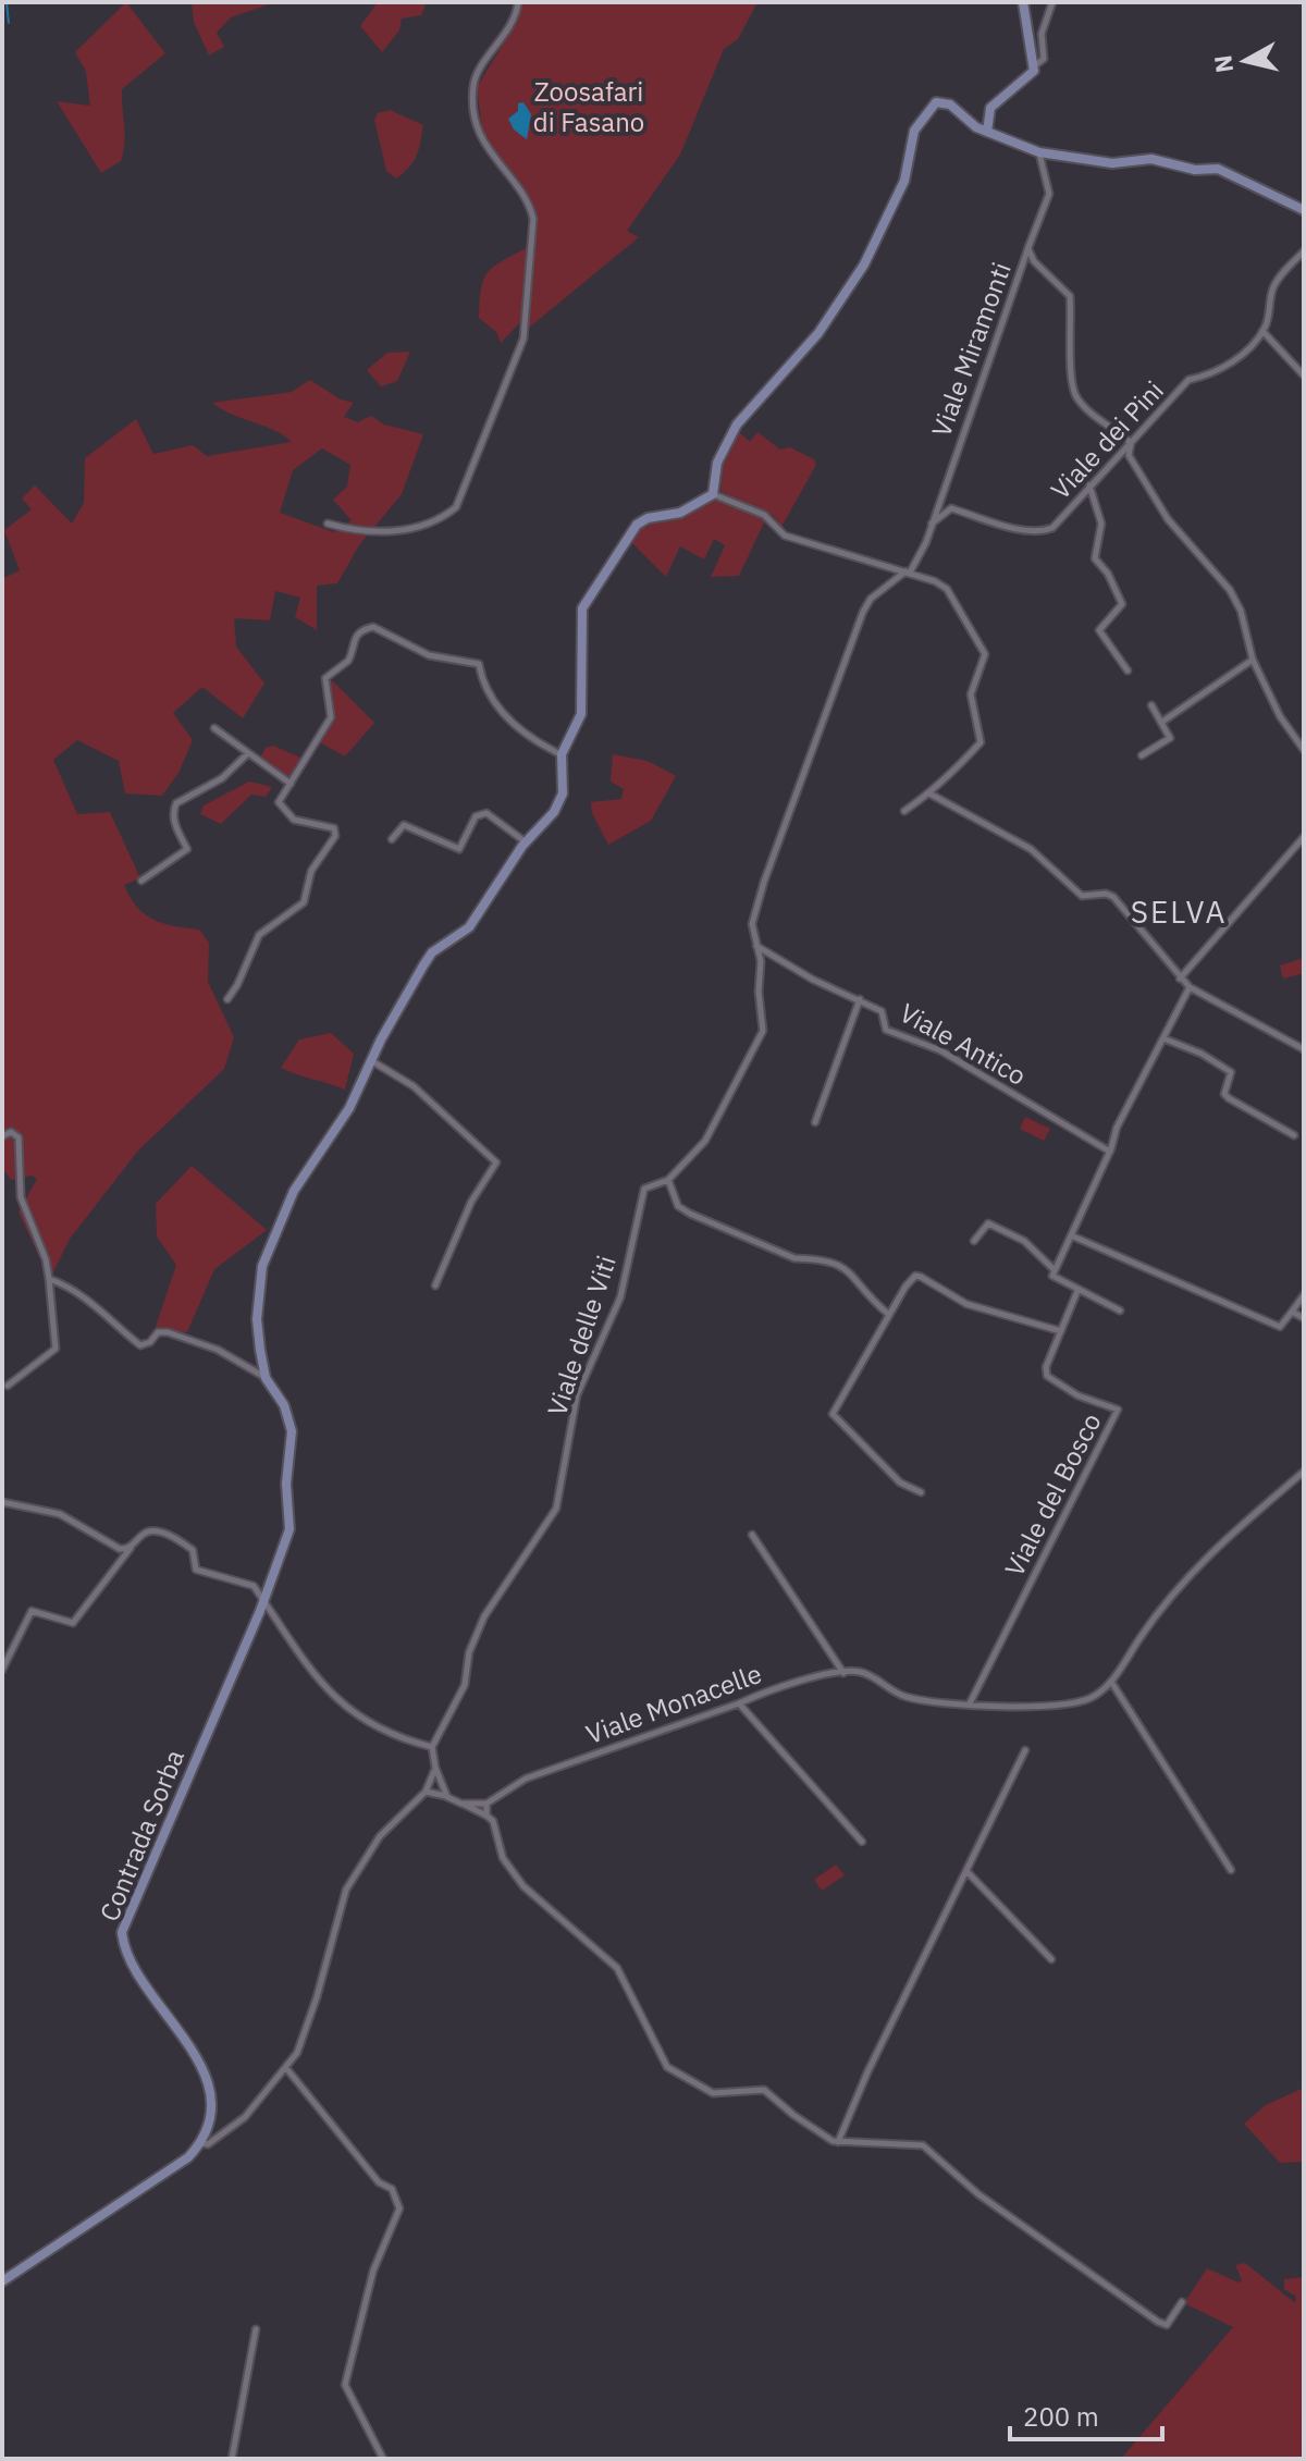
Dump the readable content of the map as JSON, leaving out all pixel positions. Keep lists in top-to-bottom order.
{
  "streets": {
    "street": [
      "Viale Miramonti",
      "Viale dei Pini",
      "Viale Antico",
      "Viale delle Viti",
      "Viale del Bosco",
      "Viale Monacelle",
      "Contrada Sorba"
    ]
  },
  "crossings": [
    ["Viale Miramonti", "Viale dei Pini"],
    ["Viale Miramonti", "Viale delle Viti"],
    ["Viale Antico", "Viale delle Viti"]
  ],
  "districts": ["SELVA"],
  "parks": ["Zoosafari di Fasano"],
  "scale_bar": "200 m",
  "north": "left"
}
